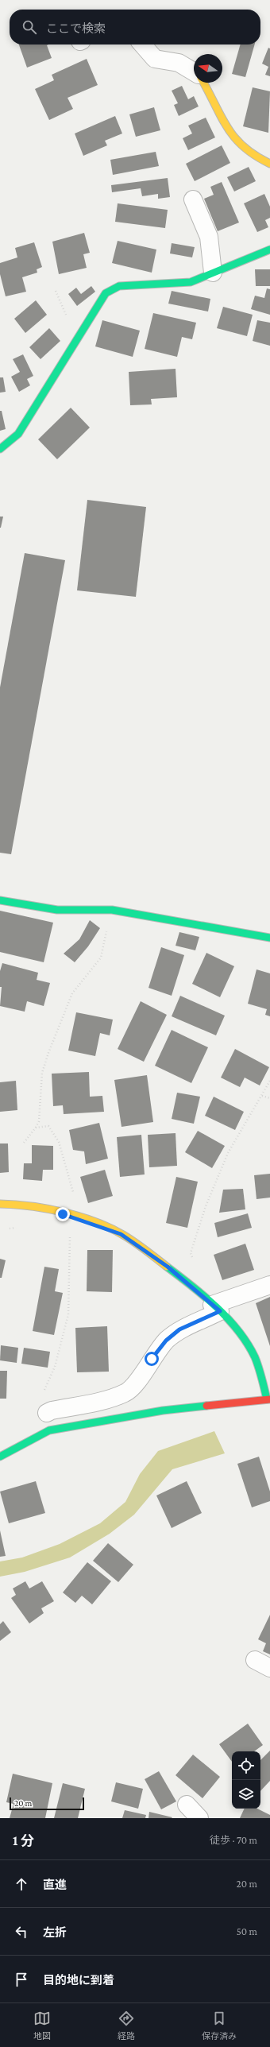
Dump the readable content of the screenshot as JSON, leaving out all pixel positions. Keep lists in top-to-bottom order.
{
  "scale_bar": "20 m",
  "north": "left",
  "page": {
    "search": "ここで検索",
    "scale": "20 m",
    "heading": ["1 分", "徒歩 · 70 m"],
    "list": [
      ["直進", "20 m"],
      ["左折", "50 m"],
      "目的地に到着"
    ],
    "nav": ["地図", "経路", "保存済み"]
  }
}
